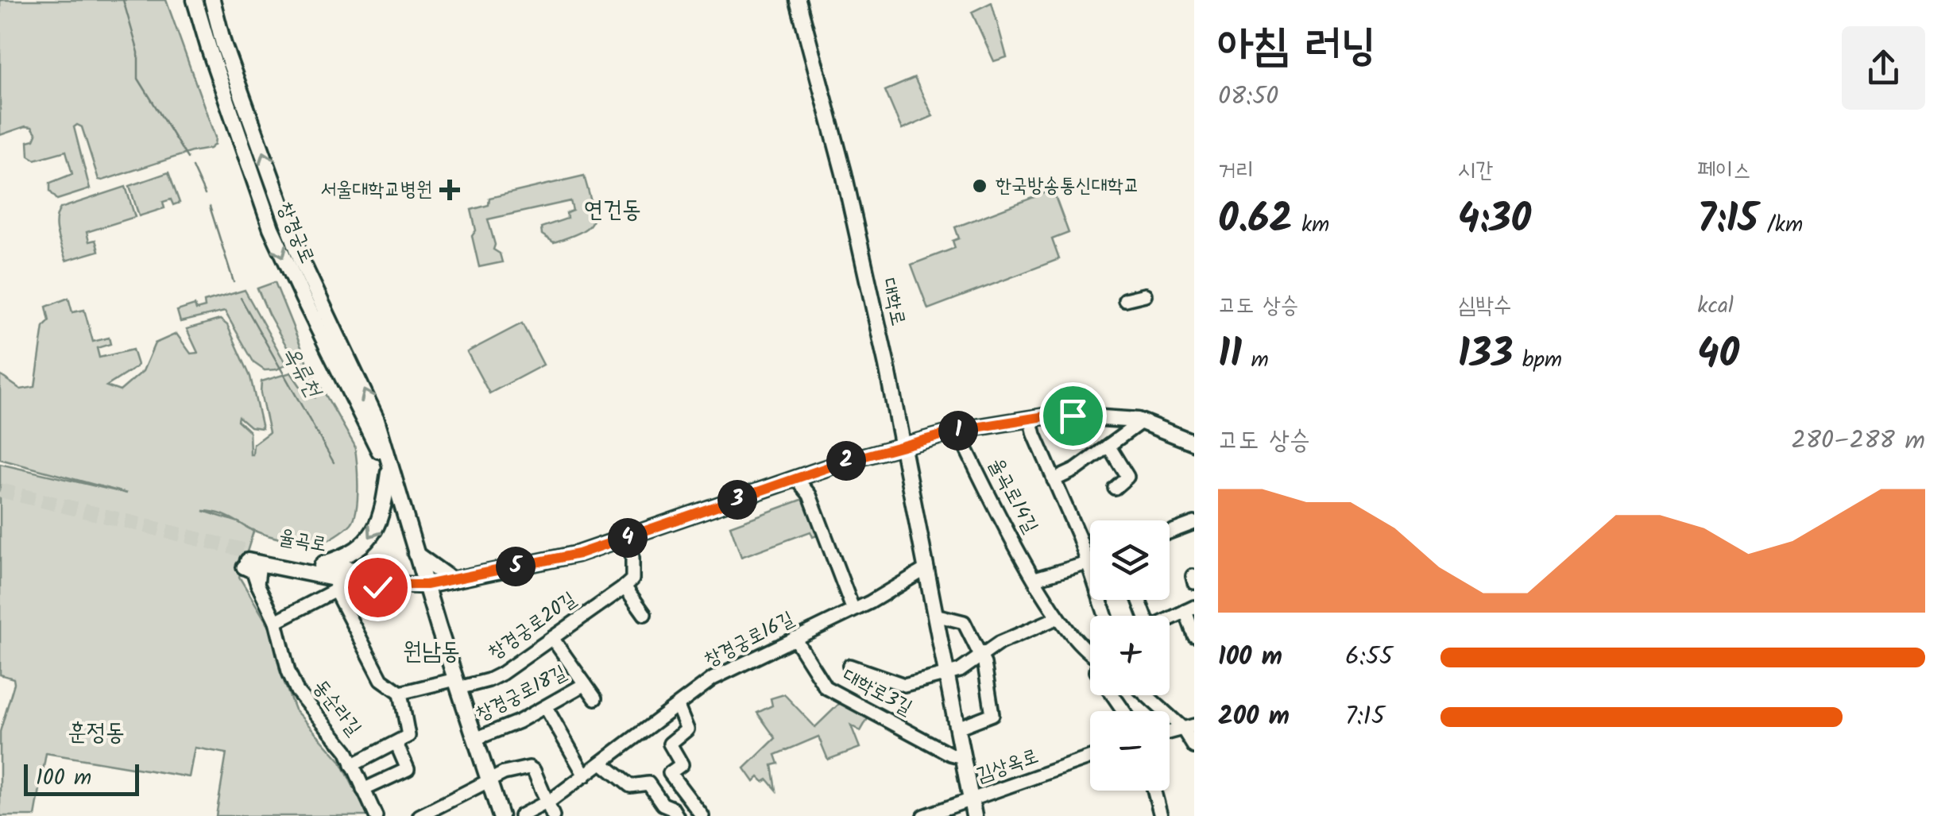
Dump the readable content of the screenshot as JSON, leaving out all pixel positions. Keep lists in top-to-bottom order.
{
  "streets": {
    "main road": ["창경궁로", "대학로", "율곡로"],
    "street": [
      "율곡로14길",
      "창경궁로20길",
      "창경궁로16길",
      "대학로3길",
      "창경궁로18길",
      "동순라길",
      "김상옥로"
    ]
  },
  "crossings": [
    ["창경궁로", "율곡로"],
    ["창경궁로", "창경궁로20길"],
    ["창경궁로", "창경궁로18길"],
    ["대학로", "율곡로"],
    ["대학로", "창경궁로16길"],
    ["대학로", "대학로3길"],
    ["대학로", "김상옥로"],
    ["율곡로14길", "율곡로"],
    ["율곡로", "동순라길"],
    ["창경궁로20길", "창경궁로18길"],
    ["창경궁로16길", "대학로3길"]
  ],
  "districts": ["연건동", "원남동", "훈정동"],
  "water": ["옥류천"],
  "places": {
    "other": ["한국방송통신대학교"],
    "health": ["서울대학교병원"]
  },
  "scale_bar": "100 m",
  "page": {
    "heading": ["아침 러닝", "08:50"],
    "stats": [
      ["거리", "0.62 km"],
      ["시간", "4:30"],
      ["페이스", "7:15 /km"],
      ["고도 상승", "11 m"],
      ["심박수", "133 bpm"],
      ["kcal", "40"]
    ],
    "chart": ["고도 상승", "280–288 m"],
    "pins": [
      "1",
      "2",
      "3",
      "4",
      "5"
    ],
    "map_buttons": ["+", "−"],
    "list": [
      {
        "name": "100 m",
        "note": "6:55"
      },
      {
        "name": "200 m",
        "note": "7:15"
      }
    ],
    "scale": "100 m"
  }
}
